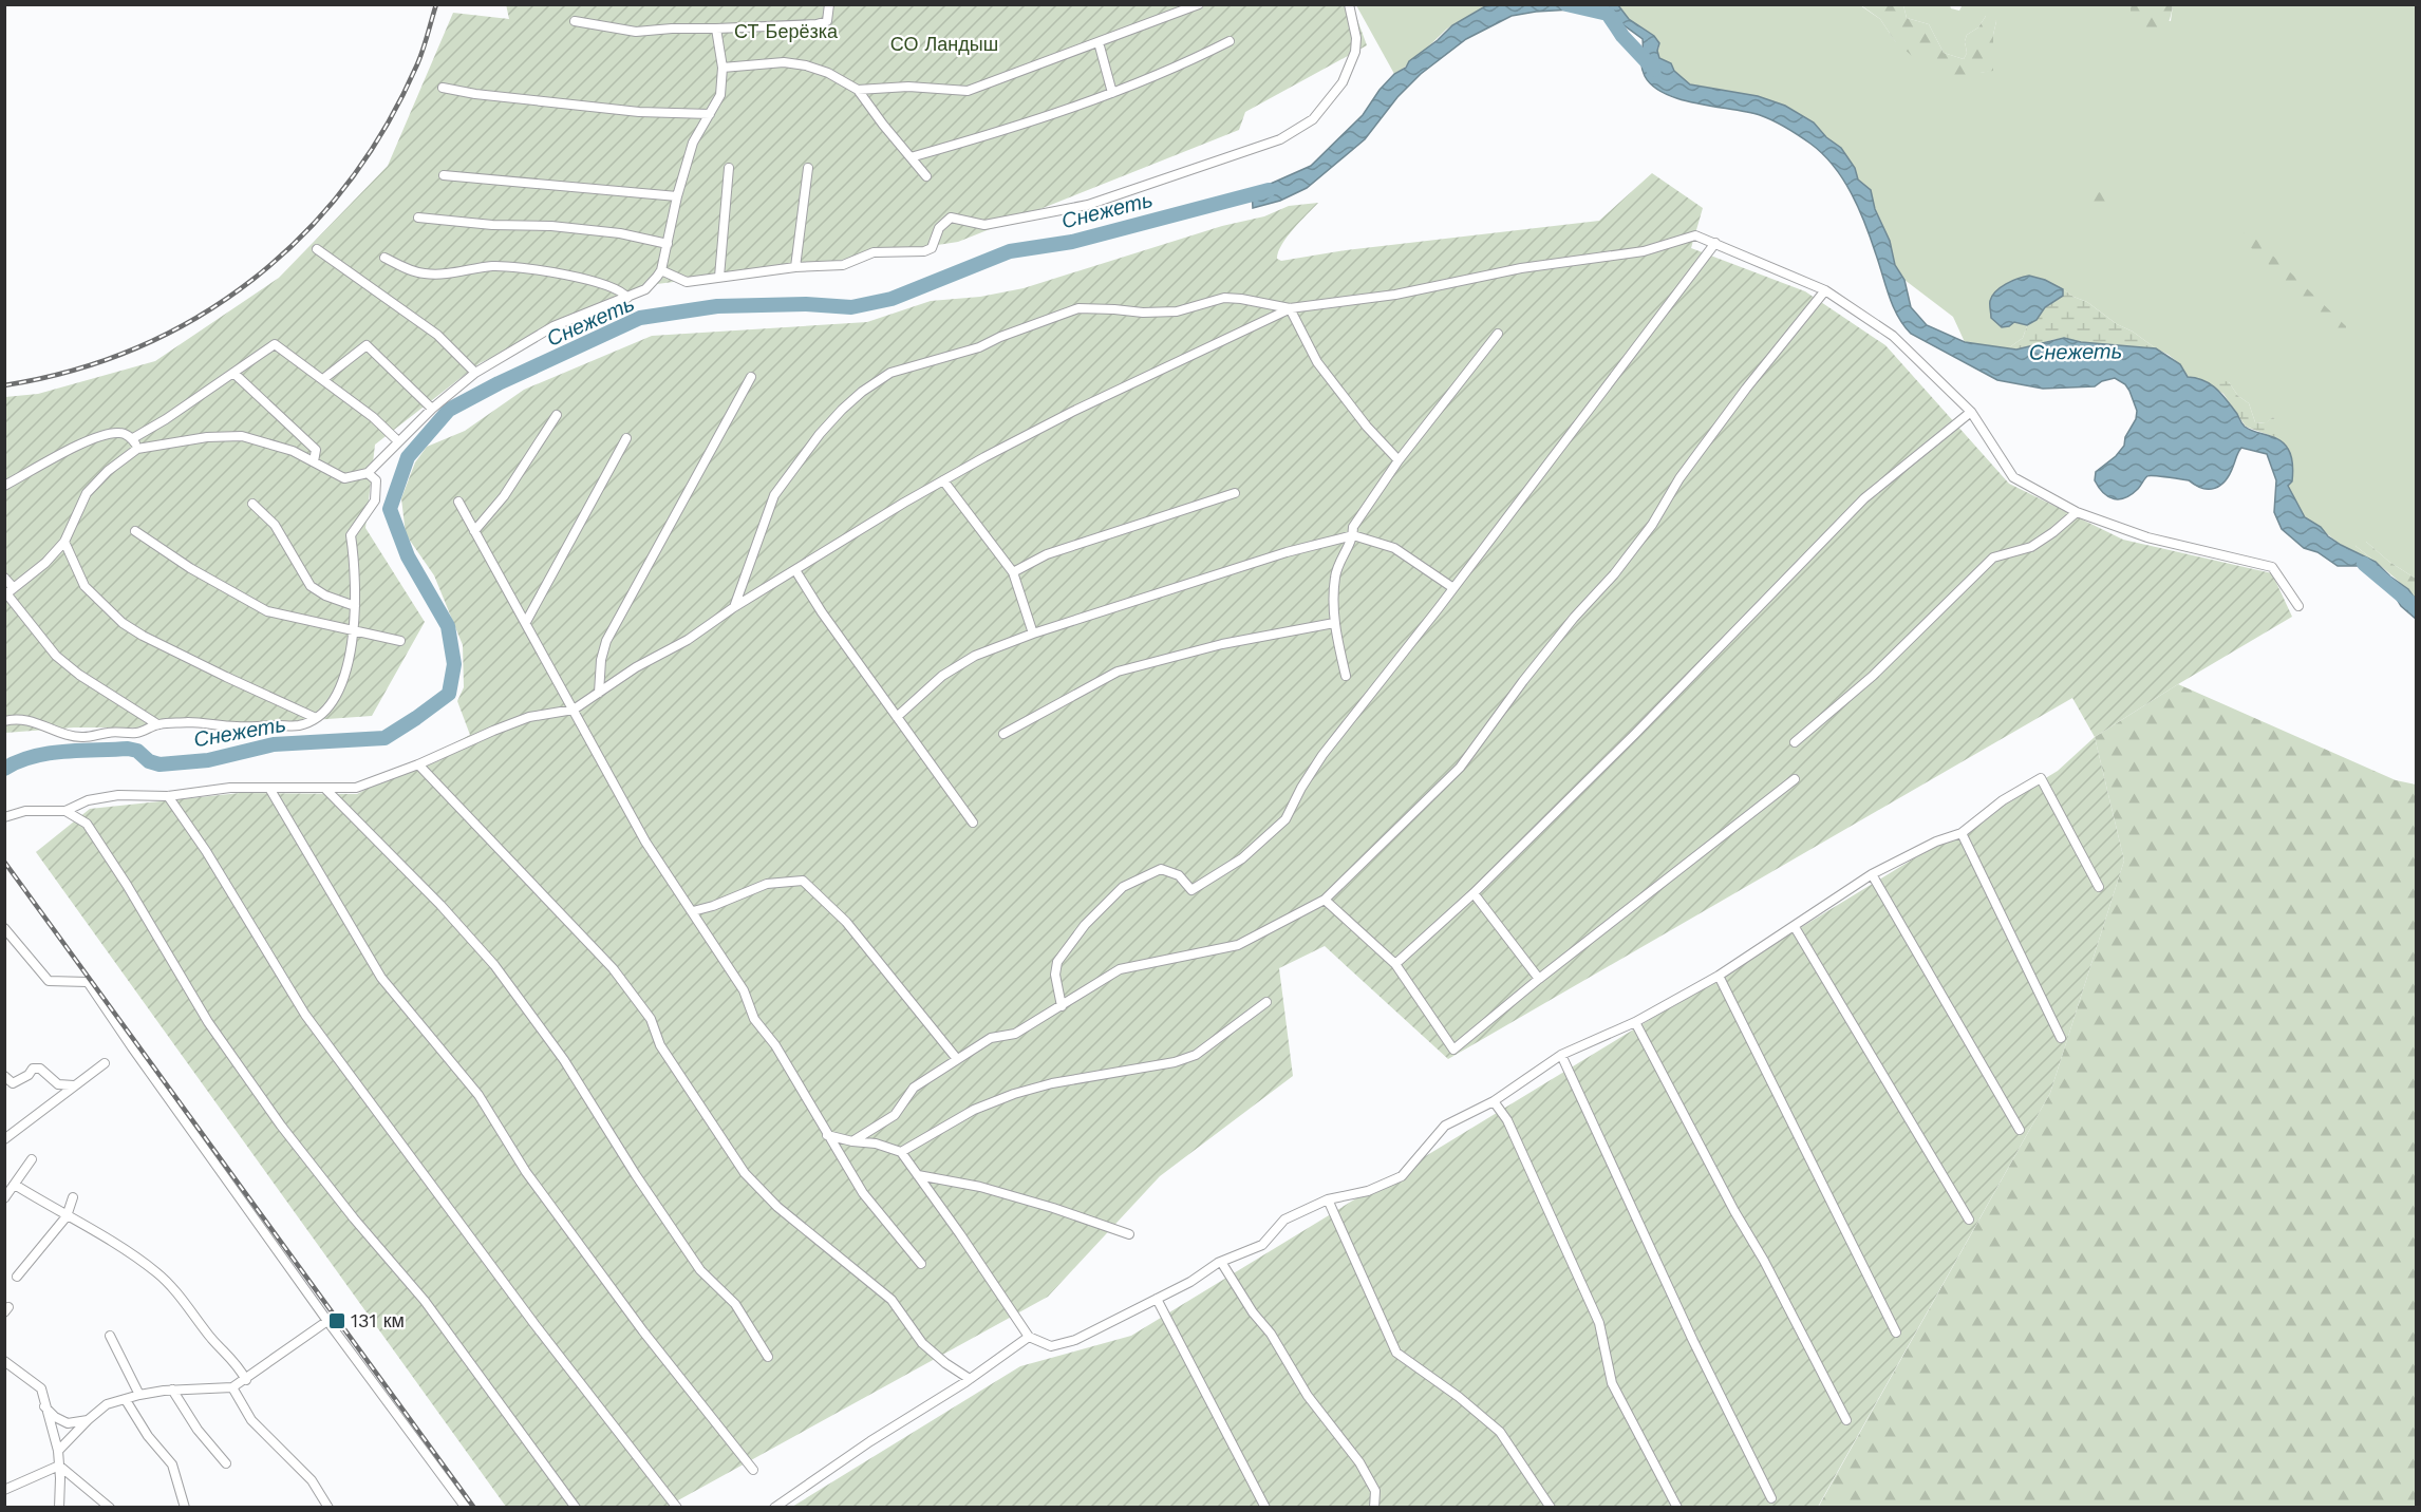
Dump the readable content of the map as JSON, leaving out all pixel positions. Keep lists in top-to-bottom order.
{
  "water": ["Снежеть"],
  "parks": ["СТ Берёзка", "СО Ландыш"],
  "places": {
    "transit": ["131 км"]
  }
}
